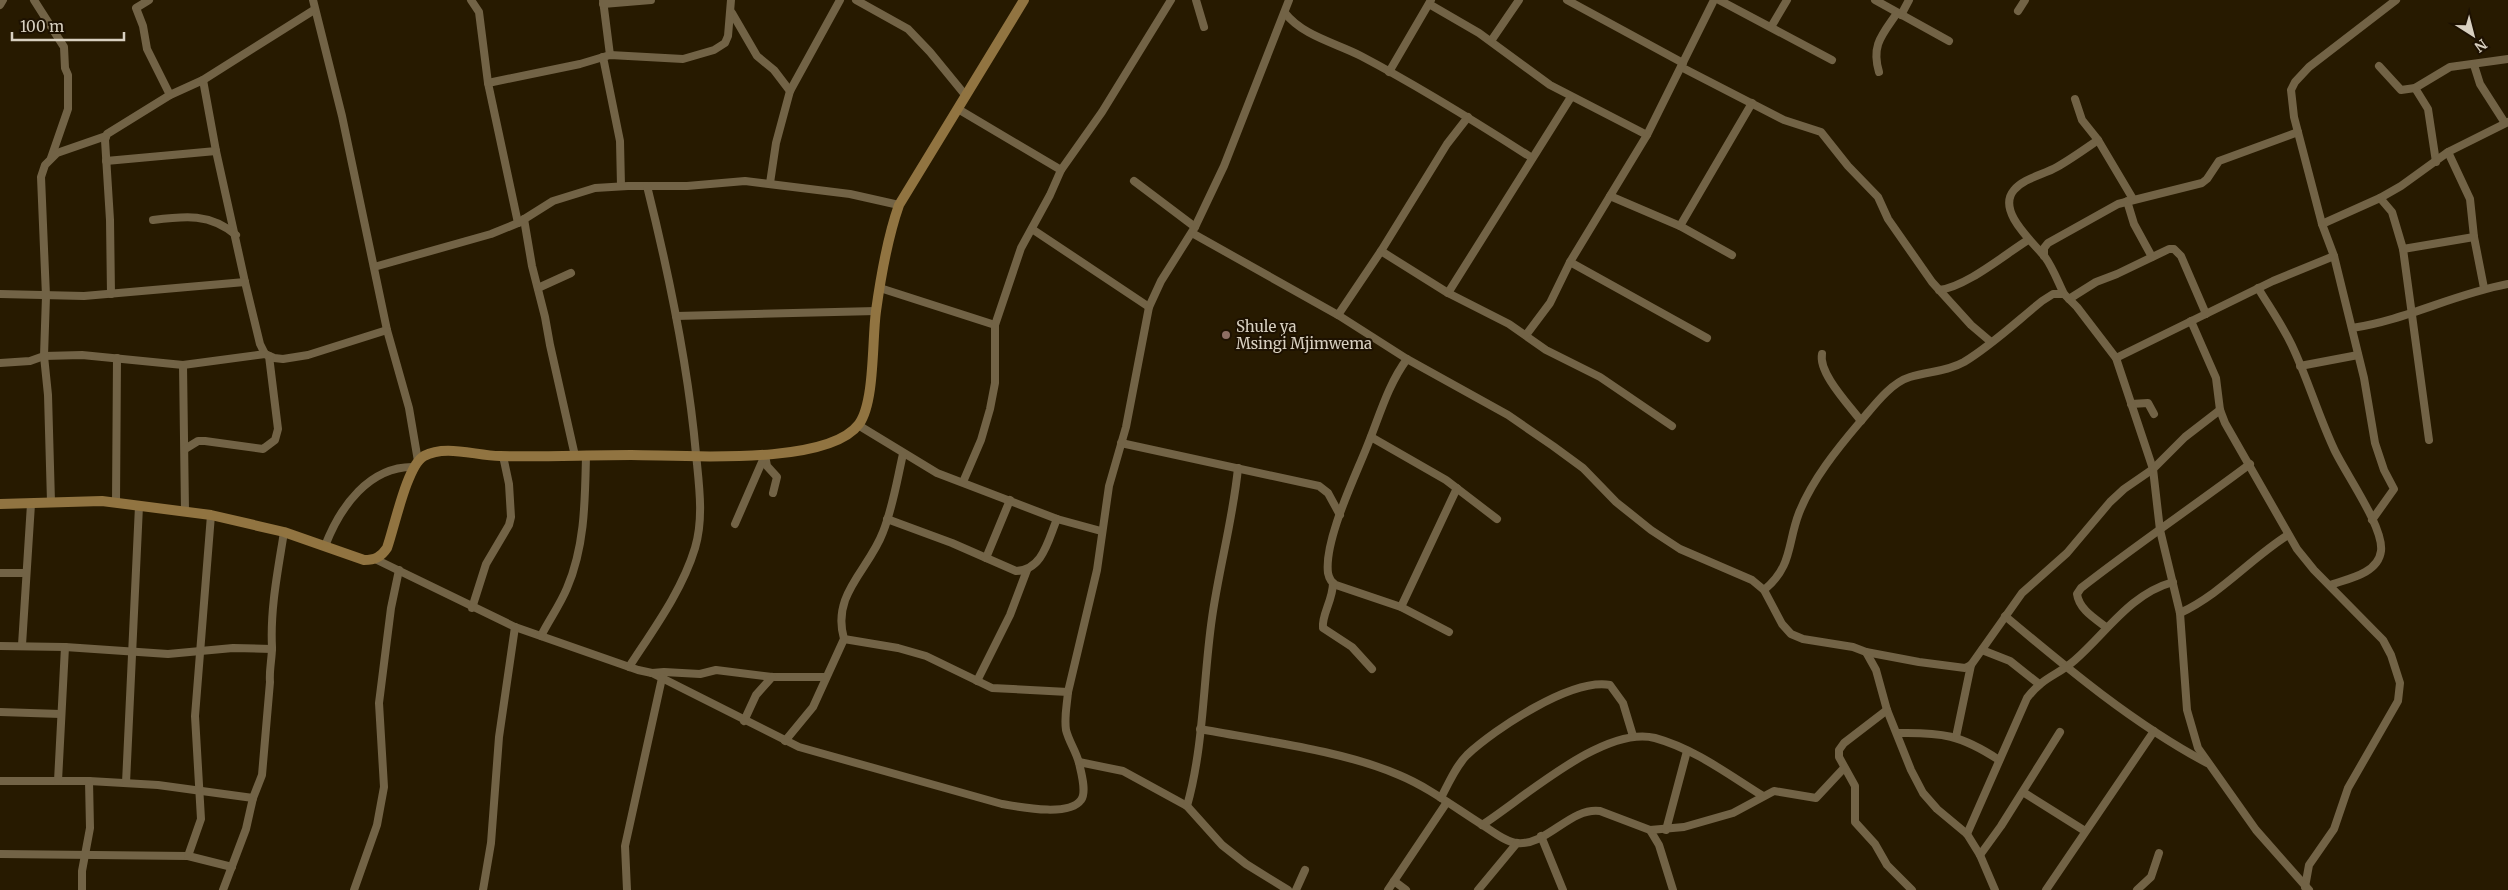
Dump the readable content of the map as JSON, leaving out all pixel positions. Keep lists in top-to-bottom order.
{
  "places": ["Shule ya Msingi Mjimwema"],
  "scale_bar": "100 m",
  "north": "bottom right"
}
